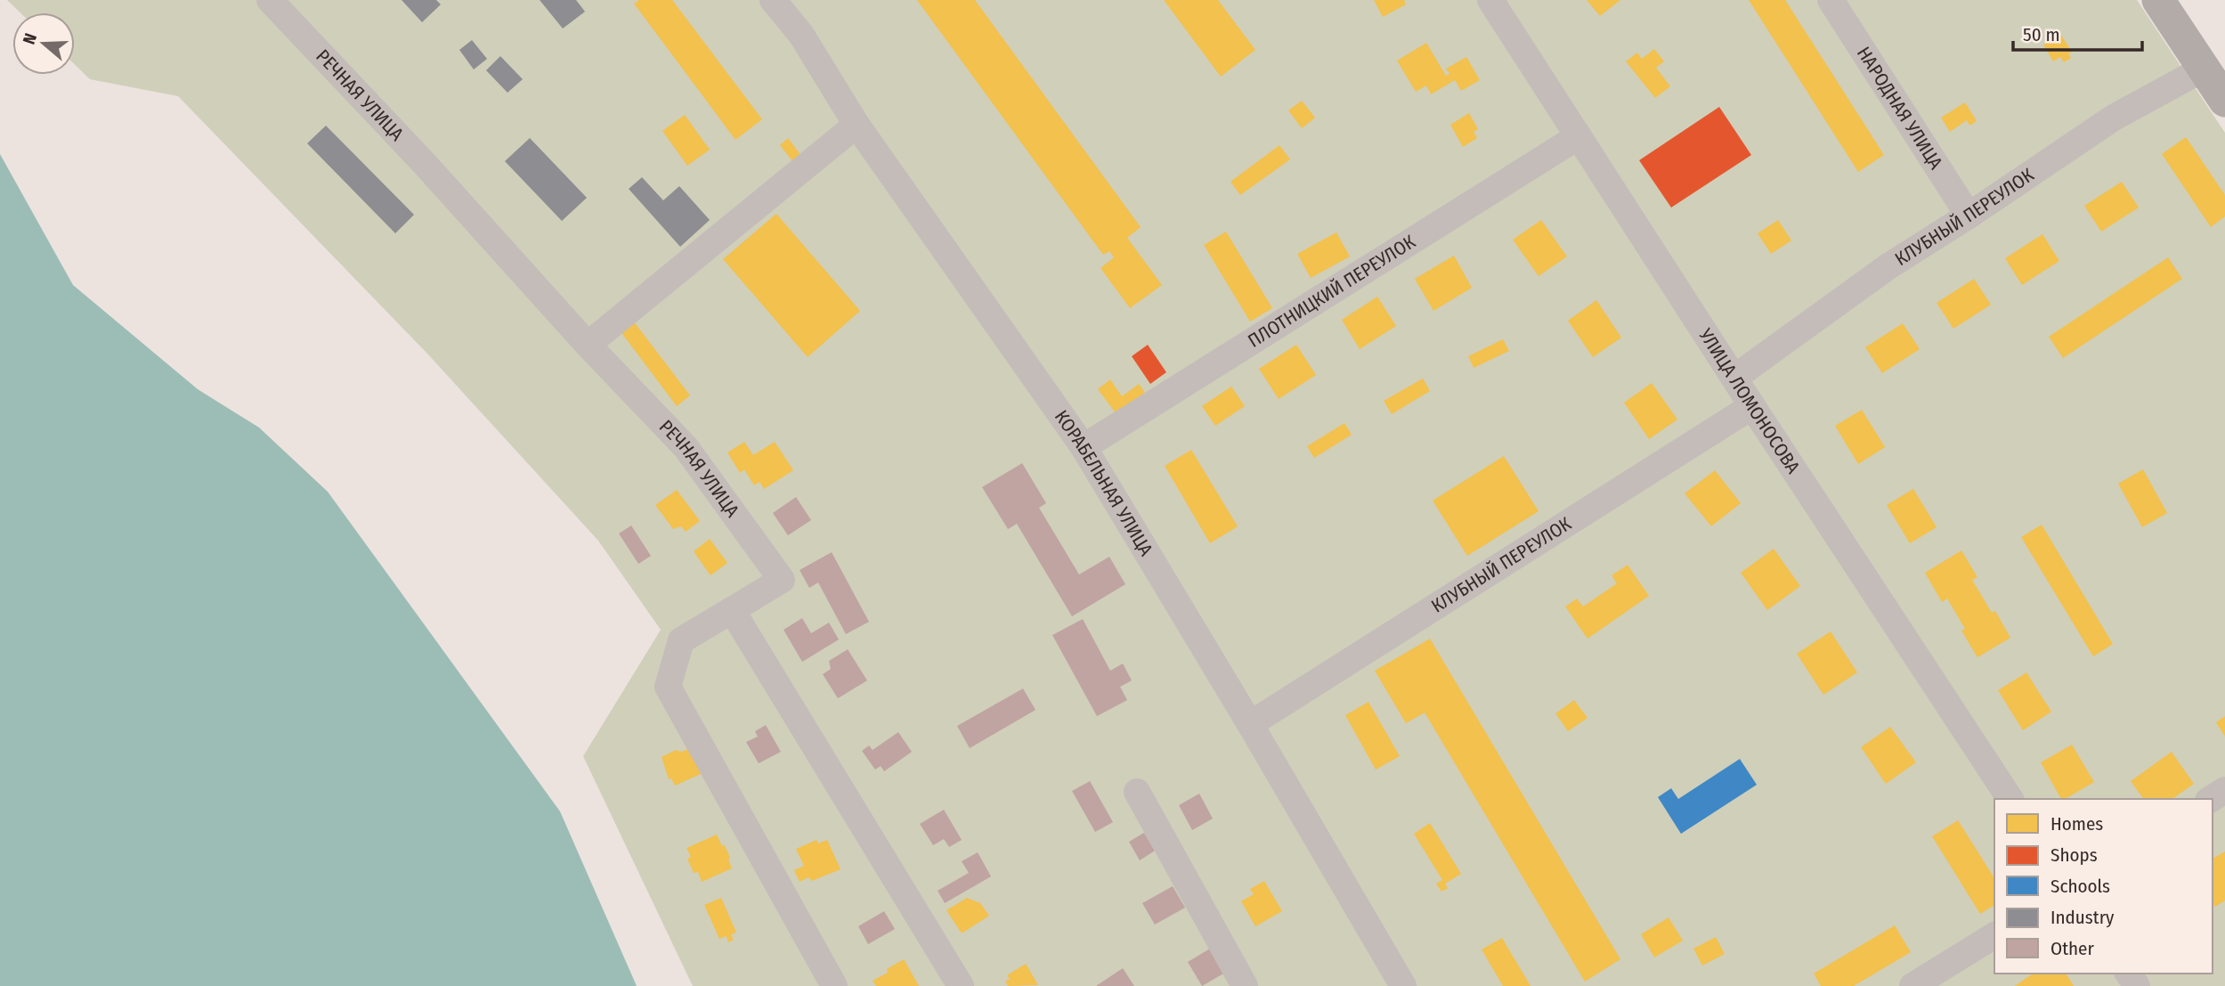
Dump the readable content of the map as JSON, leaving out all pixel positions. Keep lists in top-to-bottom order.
{
  "streets": {
    "street": [
      "РЕЧНАЯ УЛИЦА",
      "НАРОДНАЯ УЛИЦА",
      "КЛУБНЫЙ ПЕРЕУЛОК",
      "ПЛОТНИЦКИЙ ПЕРЕУЛОК",
      "УЛИЦА ЛОМОНОСОВА",
      "КОРАБЕЛЬНАЯ УЛИЦА"
    ]
  },
  "crossings": [
    ["НАРОДНАЯ УЛИЦА", "КЛУБНЫЙ ПЕРЕУЛОК"],
    ["КЛУБНЫЙ ПЕРЕУЛОК", "УЛИЦА ЛОМОНОСОВА"],
    ["КЛУБНЫЙ ПЕРЕУЛОК", "КОРАБЕЛЬНАЯ УЛИЦА"],
    ["ПЛОТНИЦКИЙ ПЕРЕУЛОК", "УЛИЦА ЛОМОНОСОВА"],
    ["ПЛОТНИЦКИЙ ПЕРЕУЛОК", "КОРАБЕЛЬНАЯ УЛИЦА"]
  ],
  "legend": [
    "Homes",
    "Shops",
    "Schools",
    "Industry",
    "Other"
  ],
  "scale_bar": "50 m",
  "north": "left"
}
